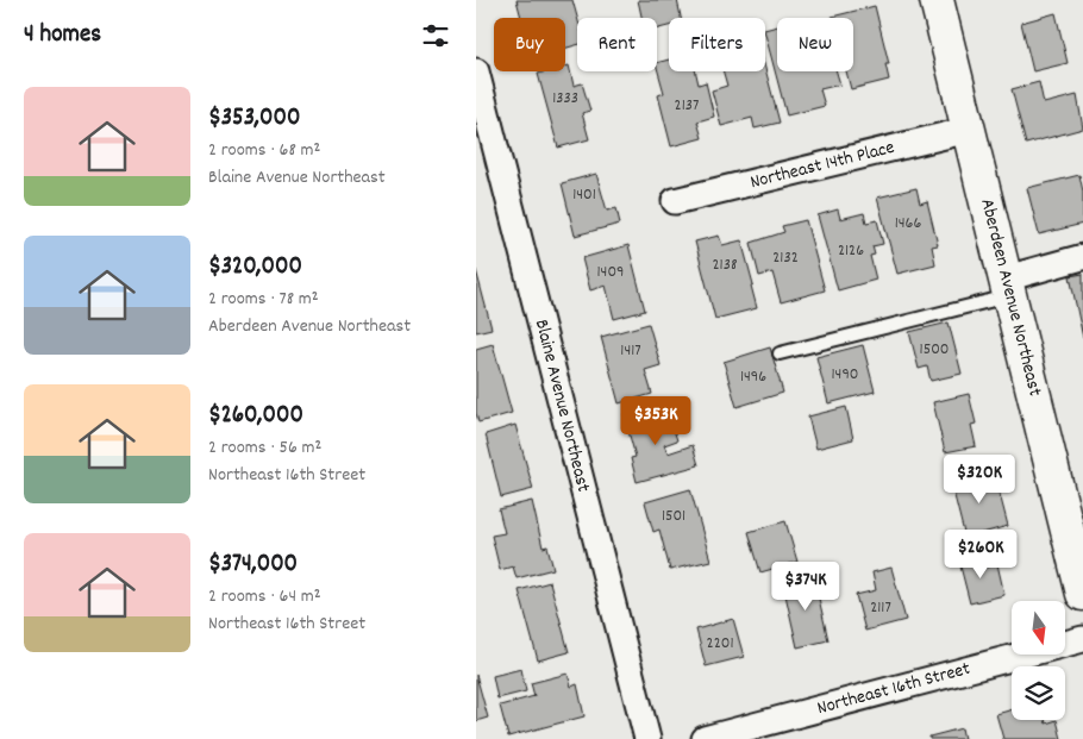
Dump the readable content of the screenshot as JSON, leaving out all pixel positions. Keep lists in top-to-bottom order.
{
  "streets": {
    "street": [
      "Northeast 14th Place",
      "Aberdeen Avenue Northeast",
      "Blaine Avenue Northeast",
      "Northeast 16th Street"
    ]
  },
  "crossings": [
    ["Northeast 14th Place", "Aberdeen Avenue Northeast"]
  ],
  "house_numbers": [
    "1333",
    "2137",
    "1401",
    "1466",
    "2126",
    "2132",
    "2138",
    "1409",
    "1500",
    "1417",
    "1490",
    "1496",
    "1501",
    "2117",
    "2201"
  ],
  "north": "bottom",
  "page": {
    "heading": "4 homes",
    "chip": [
      "Buy",
      "Rent",
      "Filters",
      "New"
    ],
    "list": [
      {
        "name": "$353,000",
        "note": "2 rooms · 68 m² · Blaine Avenue Northeast"
      },
      {
        "name": "$320,000",
        "note": "2 rooms · 78 m² · Aberdeen Avenue Northeast"
      },
      {
        "name": "$260,000",
        "note": "2 rooms · 56 m² · Northeast 16th Street"
      },
      {
        "name": "$374,000",
        "note": "2 rooms · 64 m² · Northeast 16th Street"
      }
    ],
    "price": [
      "$353K",
      "$320K",
      "$260K",
      "$374K"
    ]
  }
}
